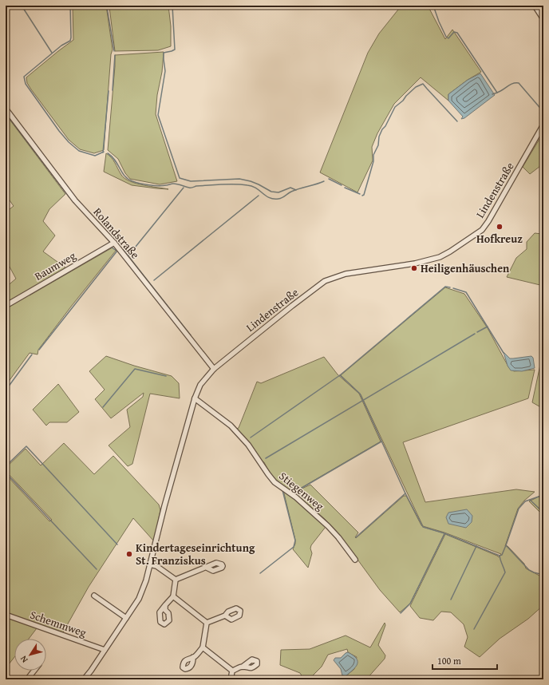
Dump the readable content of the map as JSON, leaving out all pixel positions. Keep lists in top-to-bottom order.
{
  "streets": {
    "street": [
      "Lindenstraße",
      "Rolandstraße",
      "Baumweg",
      "Stiegenweg",
      "Schemmweg"
    ]
  },
  "crossings": [
    ["Lindenstraße", "Rolandstraße"],
    ["Lindenstraße", "Stiegenweg"],
    ["Lindenstraße", "Schemmweg"],
    ["Rolandstraße", "Baumweg"]
  ],
  "places": ["Hofkreuz", "Heiligenhäuschen", "Kindertageseinrichtung St. Franziskus"],
  "scale_bar": "100 m",
  "north": "bottom left"
}
